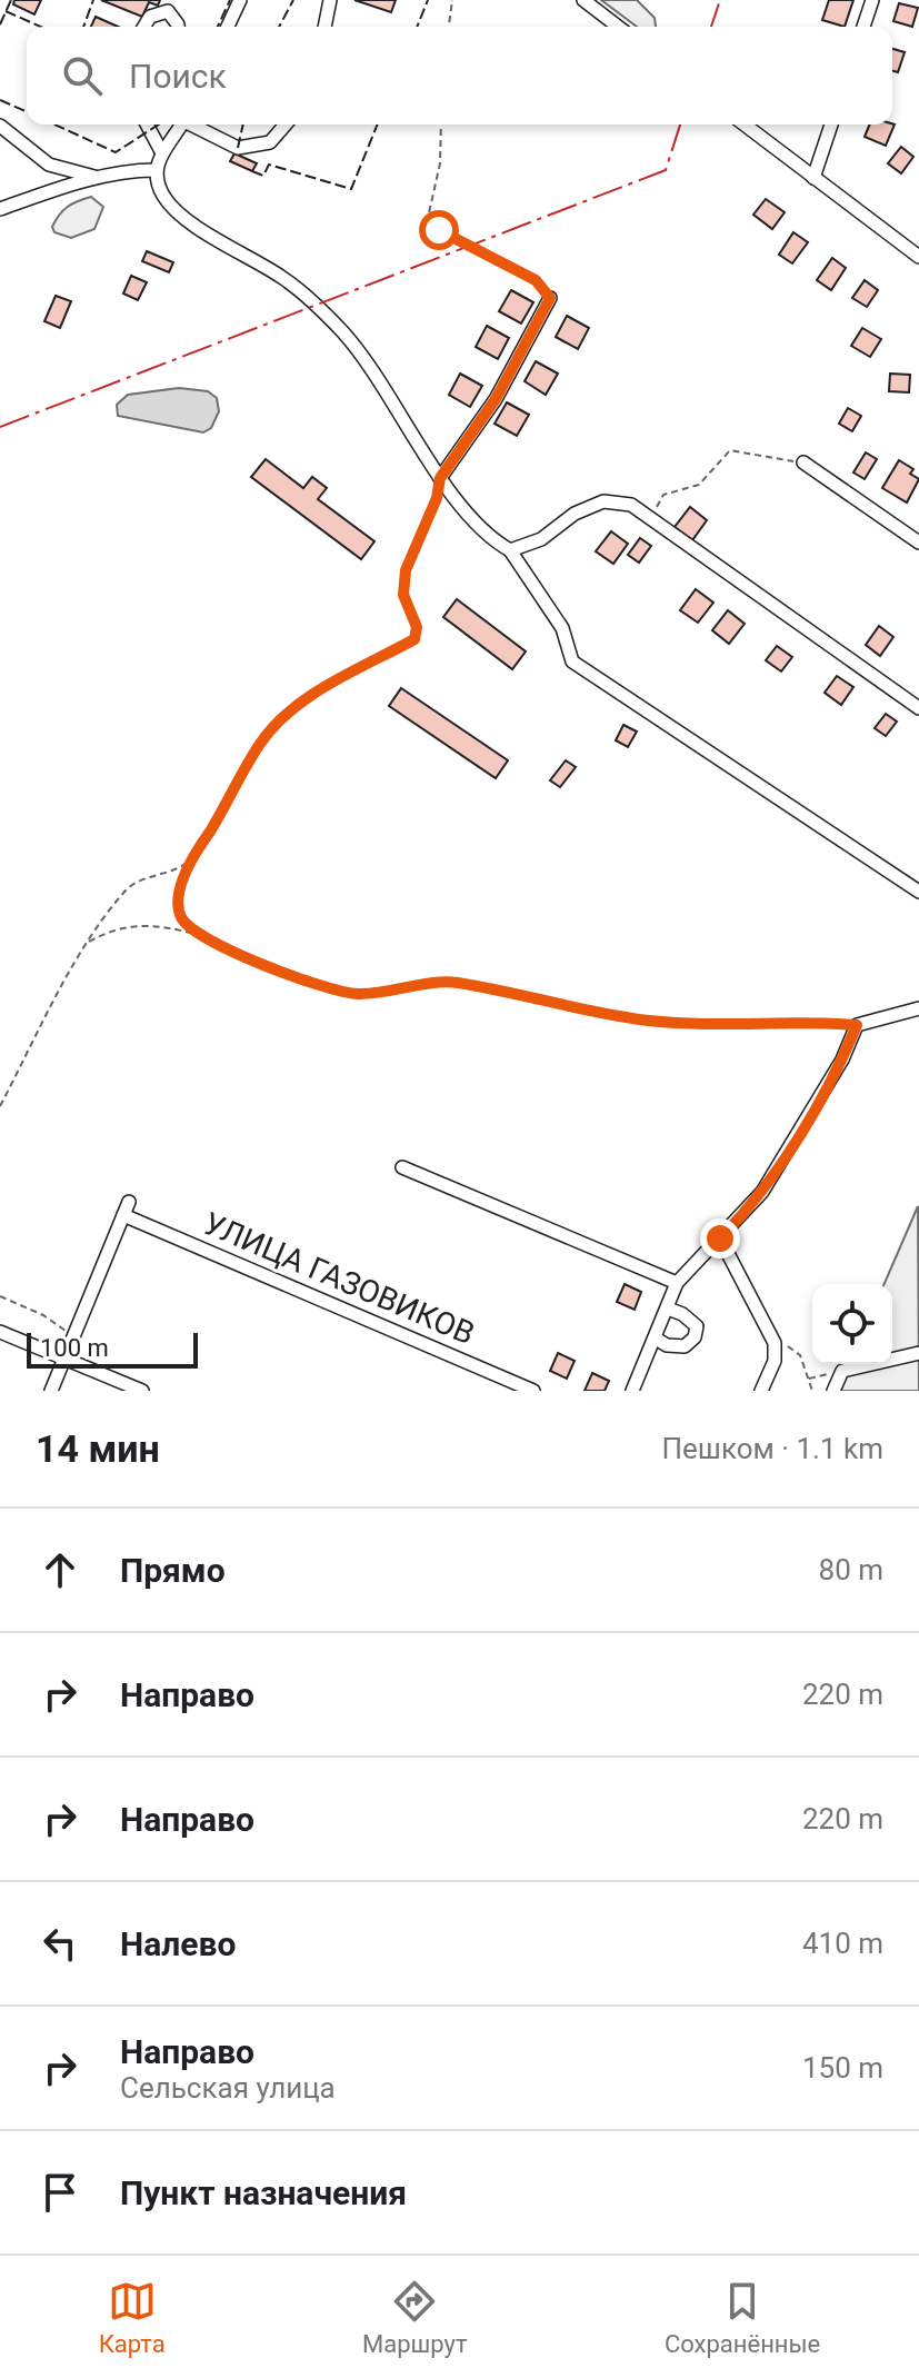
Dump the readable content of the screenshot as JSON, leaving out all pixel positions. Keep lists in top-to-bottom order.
{
  "streets": {
    "street": ["УЛИЦА ГАЗОВИКОВ"]
  },
  "scale_bar": "100 m",
  "page": {
    "search": "Поиск",
    "scale": "100 m",
    "heading": ["14 мин", "Пешком · 1.1 km"],
    "list": [
      ["Прямо", "80 m"],
      ["Направо", "220 m"],
      ["Направо", "220 m"],
      ["Налево", "410 m"],
      ["Направо", "Сельская улица", "150 m"],
      "Пункт назначения"
    ],
    "nav": ["Карта", "Маршрут", "Сохранённые"]
  }
}
